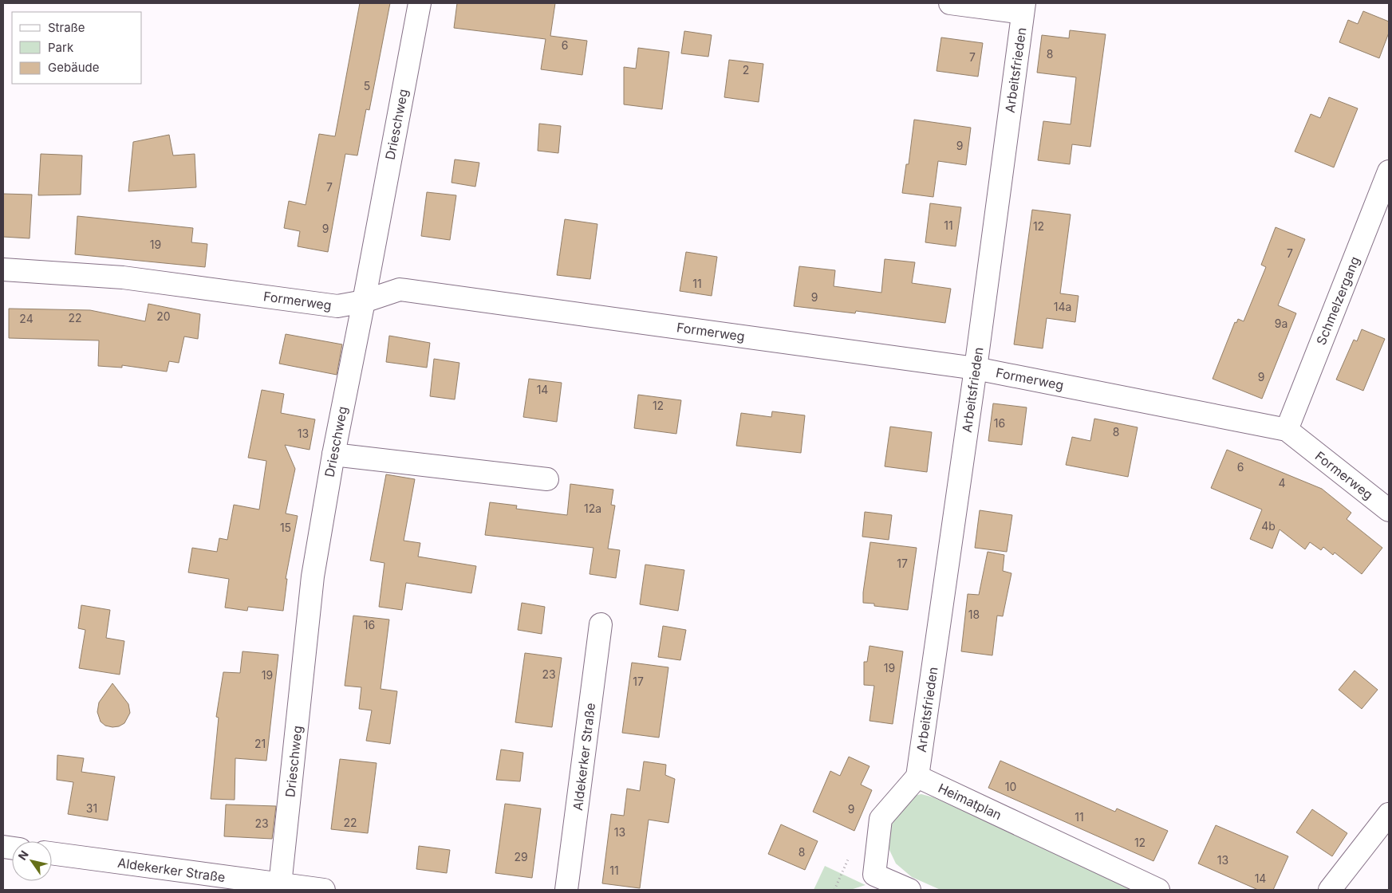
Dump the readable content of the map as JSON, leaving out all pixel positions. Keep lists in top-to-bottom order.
{
  "streets": {
    "street": [
      "Arbeitsfrieden",
      "Drieschweg",
      "Formerweg",
      "Schmelzergang",
      "Aldekerker Straße",
      "Heimatplan"
    ]
  },
  "crossings": [
    ["Arbeitsfrieden", "Formerweg"],
    ["Arbeitsfrieden", "Heimatplan"],
    ["Drieschweg", "Formerweg"],
    ["Drieschweg", "Aldekerker Straße"],
    ["Formerweg", "Schmelzergang"]
  ],
  "house_numbers": [
    "6",
    "8",
    "7",
    "2",
    "5",
    "9",
    "7",
    "11",
    "12",
    "9",
    "19",
    "7",
    "11",
    "9",
    "14a",
    "20",
    "22",
    "24",
    "9a",
    "9",
    "14",
    "12",
    "16",
    "8",
    "13",
    "6",
    "4",
    "12a",
    "4b",
    "15",
    "17",
    "18",
    "16",
    "19",
    "23",
    "19",
    "17",
    "21",
    "10",
    "31",
    "9",
    "11",
    "22",
    "23",
    "13",
    "12",
    "8",
    "29",
    "13",
    "11",
    "14"
  ],
  "legend": ["Straße", "Park", "Gebäude"],
  "north": "top left"
}
